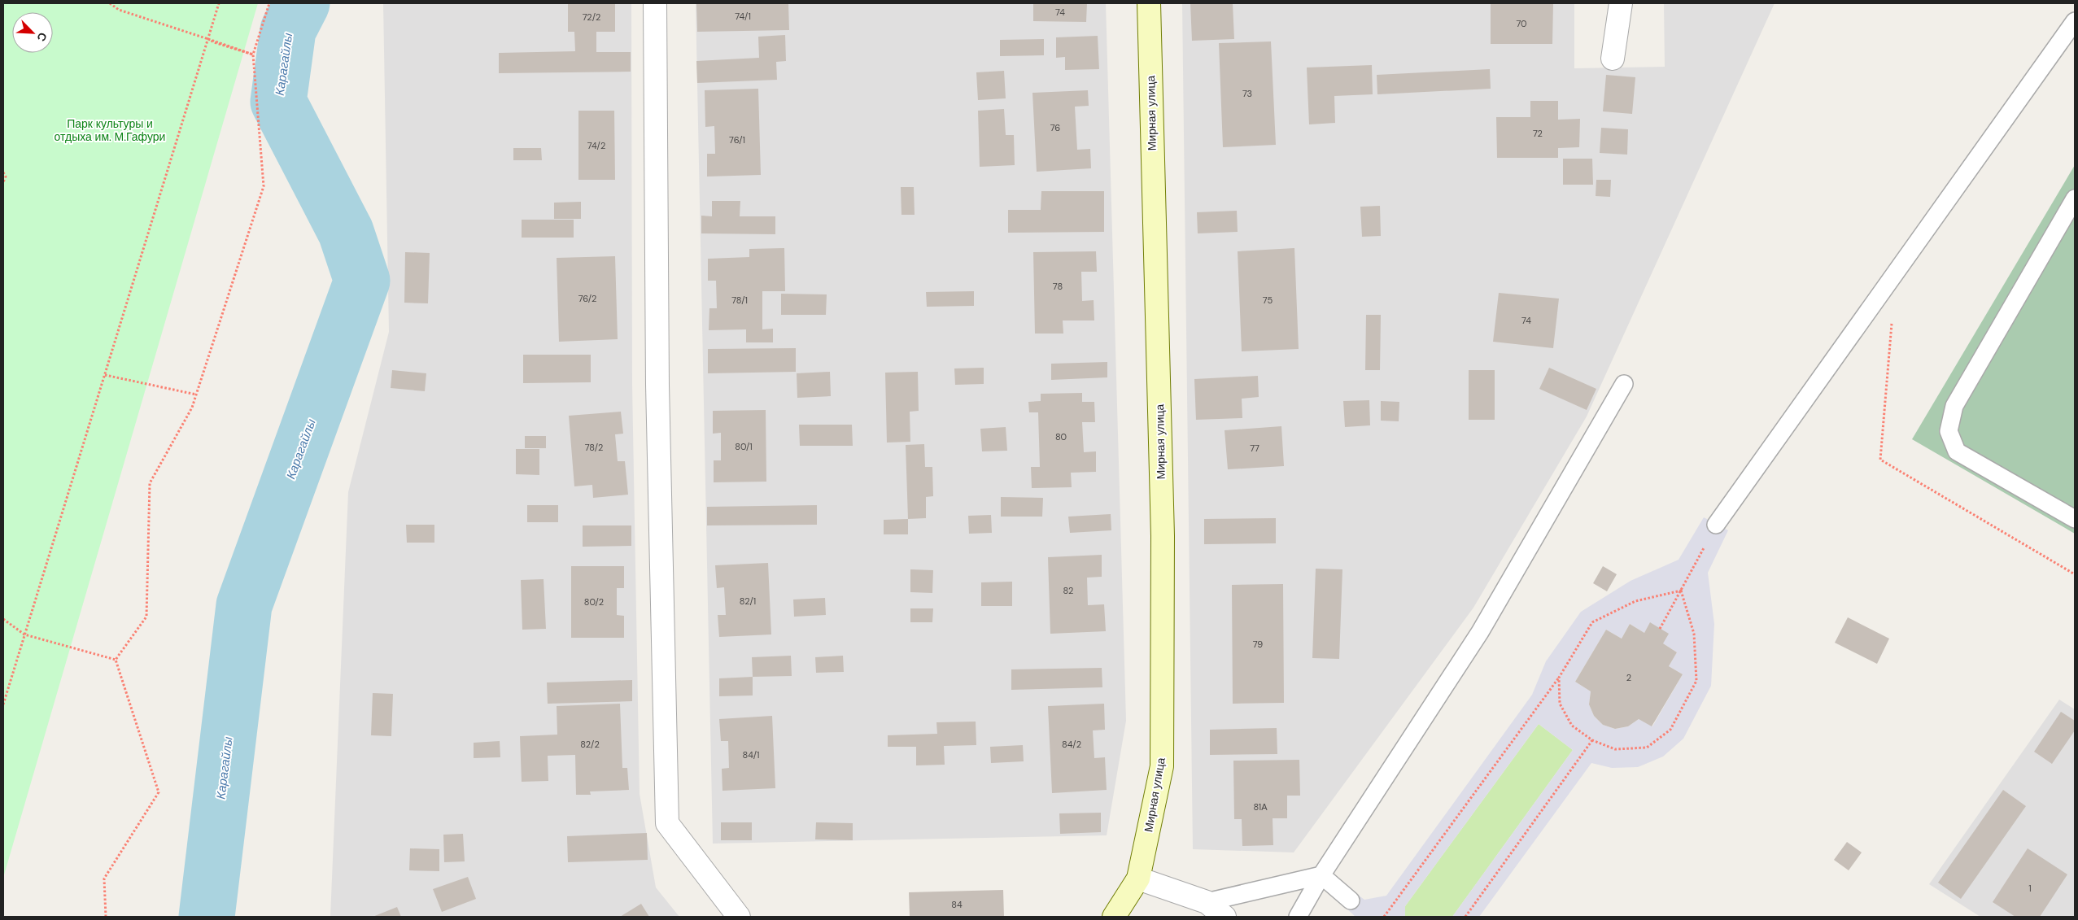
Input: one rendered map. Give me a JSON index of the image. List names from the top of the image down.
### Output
{
  "streets": {
    "main road": ["Мирная улица"]
  },
  "water": ["Карагайлы"],
  "parks": ["Парк культуры и отдыха им. М.Гафури"],
  "house_numbers": [
    "74",
    "74/1",
    "72/2",
    "70",
    "73",
    "76",
    "72",
    "76/1",
    "74/2",
    "78",
    "76/2",
    "78/1",
    "75",
    "74",
    "80",
    "80/1",
    "78/2",
    "77",
    "82",
    "82/1",
    "80/2",
    "79",
    "2",
    "82/2",
    "84/2",
    "84/1",
    "81А",
    "1",
    "84"
  ],
  "north": "bottom right"
}
